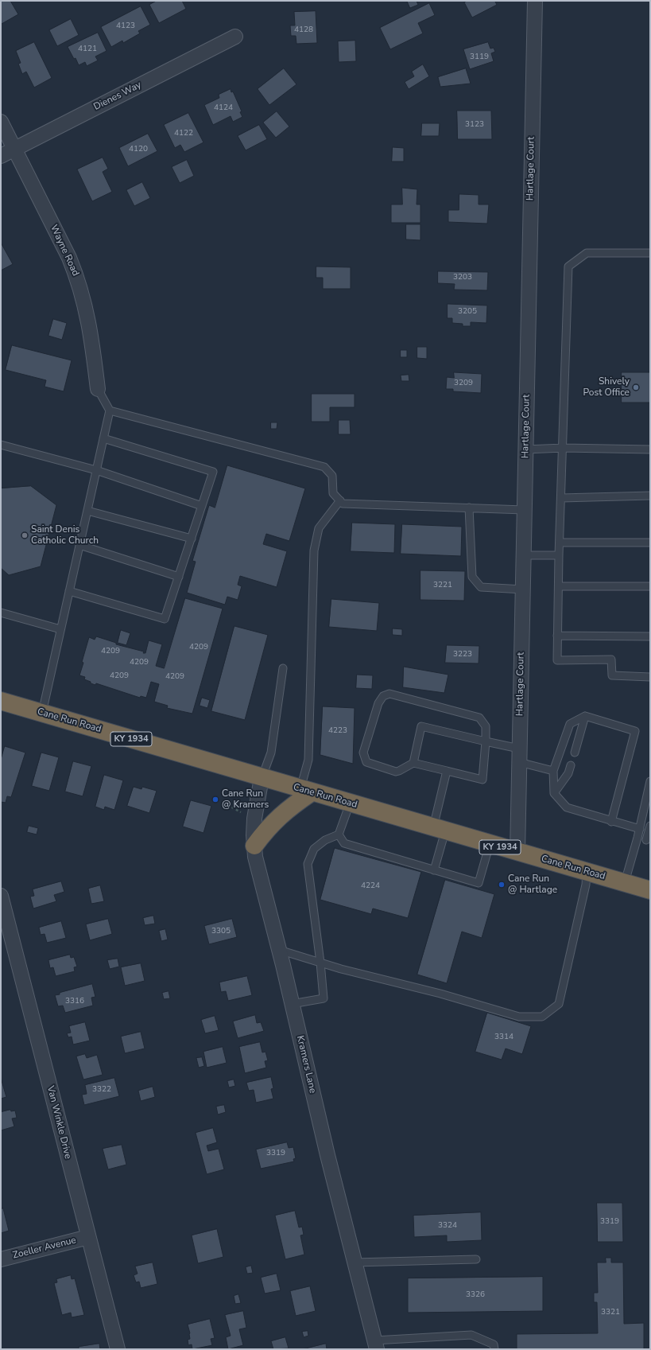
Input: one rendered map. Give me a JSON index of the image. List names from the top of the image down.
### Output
{
  "streets": {
    "highway": ["Cane Run Road", "KY 1934"],
    "street": [
      "Dienes Way",
      "Hartlage Court",
      "Wayne Road",
      "Kramers Lane",
      "Van Winkle Drive",
      "Zoeller Avenue"
    ]
  },
  "crossings": [
    ["Dienes Way", "Wayne Road"],
    ["Hartlage Court", "Cane Run Road"],
    ["Cane Run Road", "Kramers Lane"],
    ["Van Winkle Drive", "Zoeller Avenue"]
  ],
  "places": [
    "Shively Post Office",
    "Saint Denis Catholic Church",
    "Cane Run @ Kramers",
    "Cane Run @ Hartlage"
  ],
  "house_numbers": [
    "4123",
    "4128",
    "4121",
    "3119",
    "4124",
    "3123",
    "4122",
    "4120",
    "3203",
    "3205",
    "3209",
    "3221",
    "4209",
    "4209",
    "3223",
    "4209",
    "4209",
    "4209",
    "4223",
    "4224",
    "3305",
    "3316",
    "3314",
    "3322",
    "3319",
    "3319",
    "3324",
    "3326",
    "3321"
  ]
}
